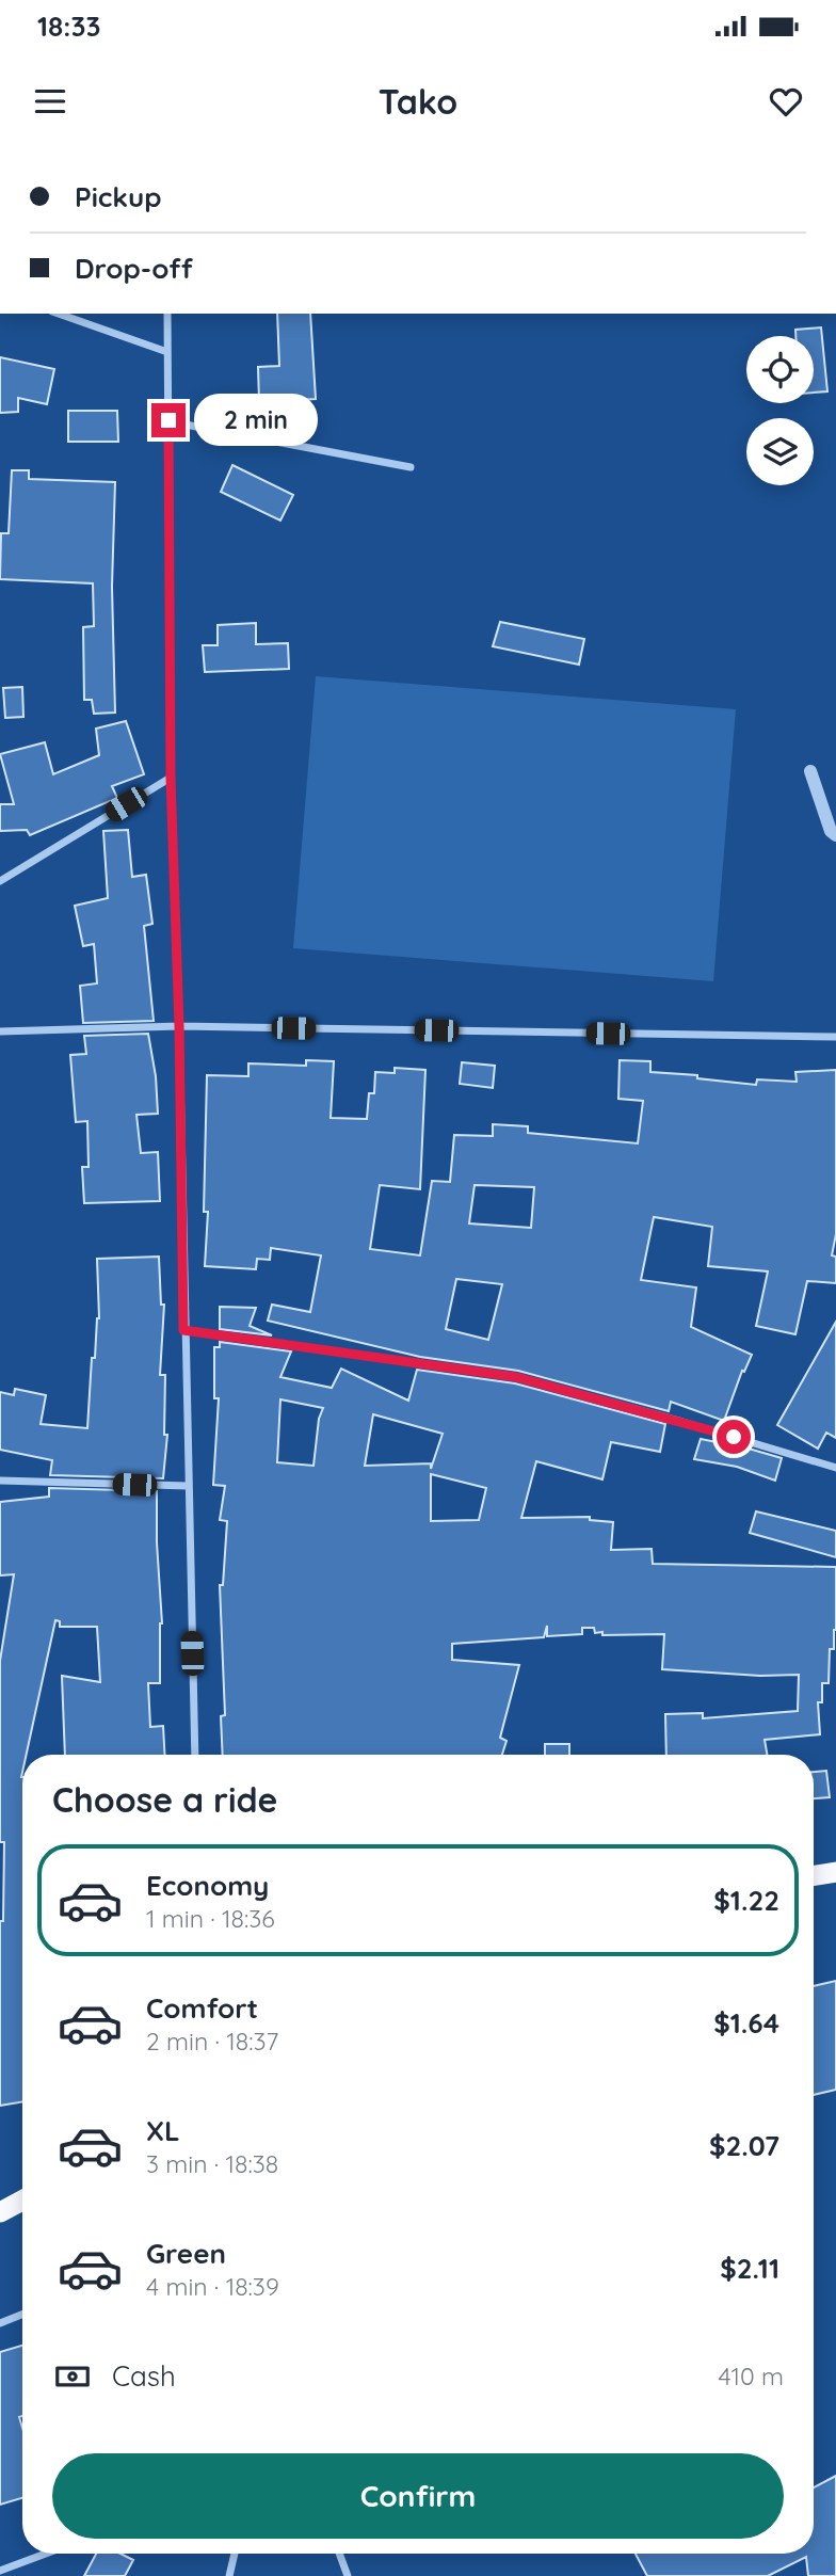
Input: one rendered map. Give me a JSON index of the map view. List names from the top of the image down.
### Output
{
  "page": {
    "status": "18:33",
    "header": "Tako",
    "banner": ["Pickup", "Drop-off"],
    "bubble": "2 min",
    "heading": "Choose a ride",
    "list": [
      {
        "name": "Economy",
        "note": "1 min · 18:36",
        "value": "$1.22"
      },
      {
        "name": "Comfort",
        "note": "2 min · 18:37",
        "value": "$1.64"
      },
      {
        "name": "XL",
        "note": "3 min · 18:38",
        "value": "$2.07"
      },
      {
        "name": "Green",
        "note": "4 min · 18:39",
        "value": "$2.11"
      }
    ],
    "pay": ["Cash", "410 m"],
    "buttons": "Confirm"
  }
}
